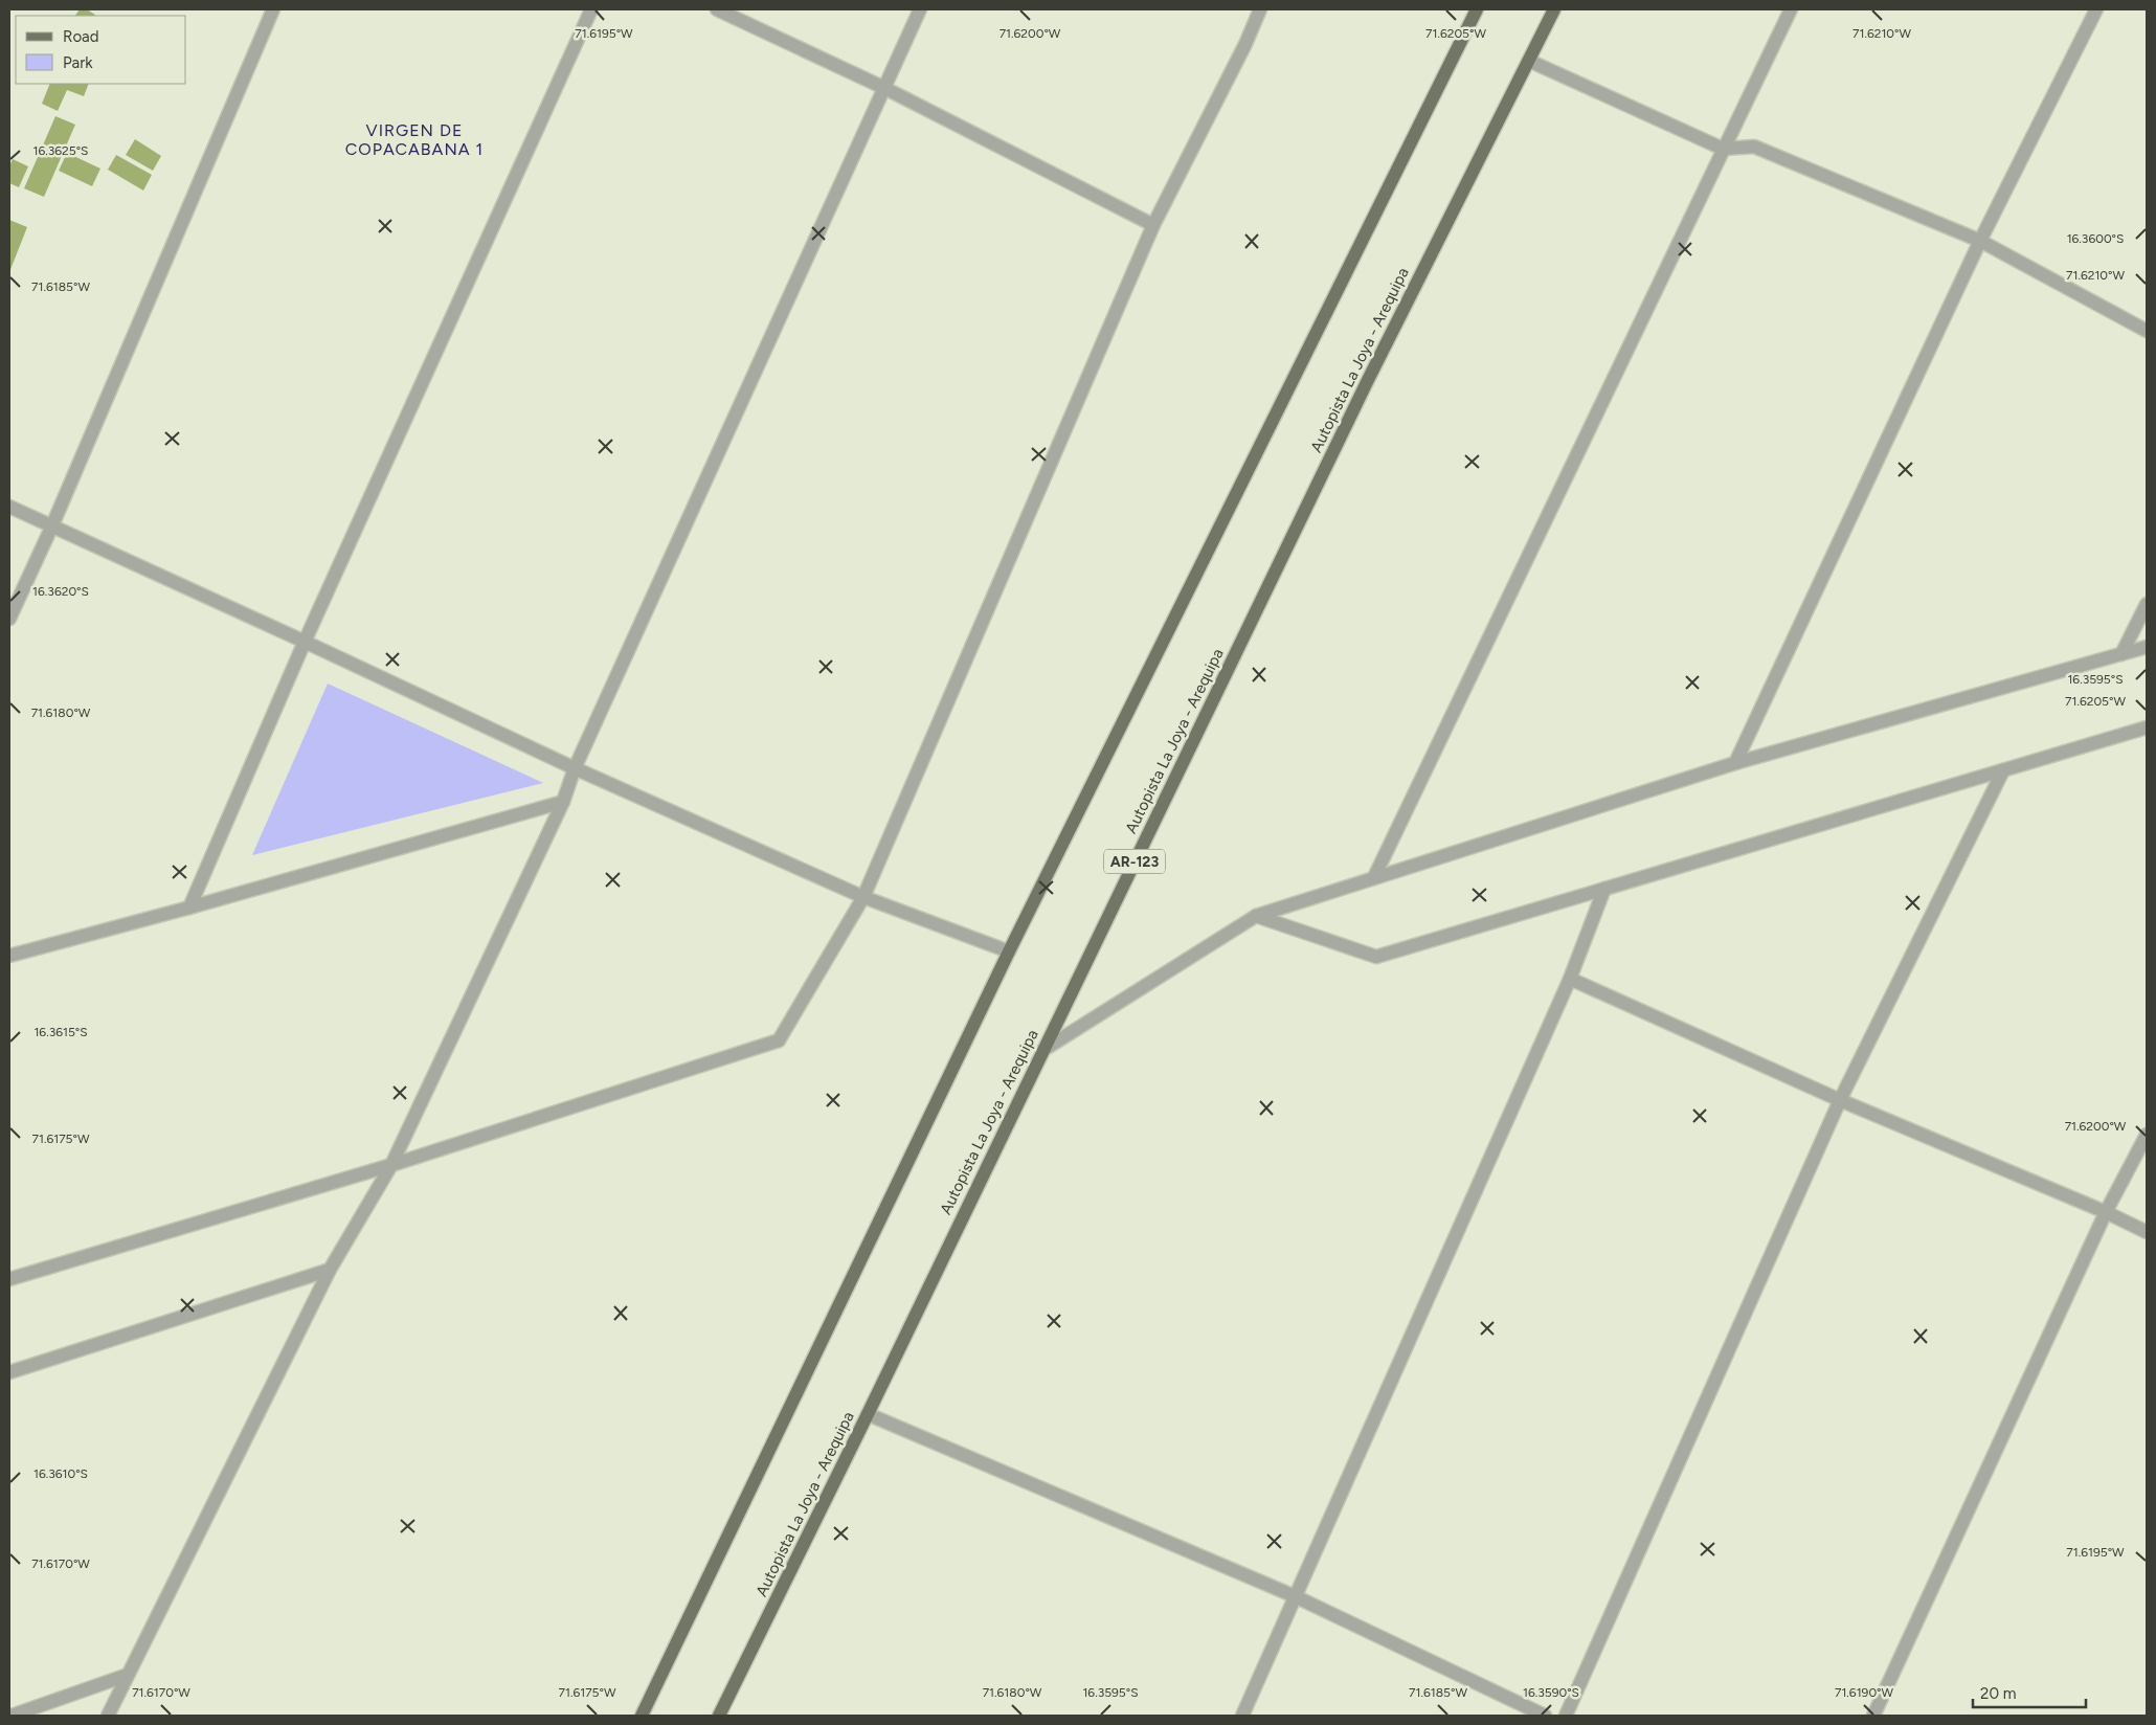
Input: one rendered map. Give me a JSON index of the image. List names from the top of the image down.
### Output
{
  "streets": {
    "main road": ["Autopista La Joya - Arequipa", "AR-123"]
  },
  "districts": ["VIRGEN DE COPACABANA 1"],
  "legend": ["Road", "Park"],
  "scale_bar": "20 m",
  "coordinates": [
    "71.6195°W",
    "71.6200°W",
    "71.6205°W",
    "71.6210°W",
    "16.3625°S",
    "16.3600°S",
    "71.6185°W",
    "16.3620°S",
    "16.3595°S",
    "71.6180°W",
    "16.3615°S",
    "71.6175°W",
    "16.3610°S",
    "71.6170°W",
    "16.3590°S",
    "71.6190°W"
  ]
}
